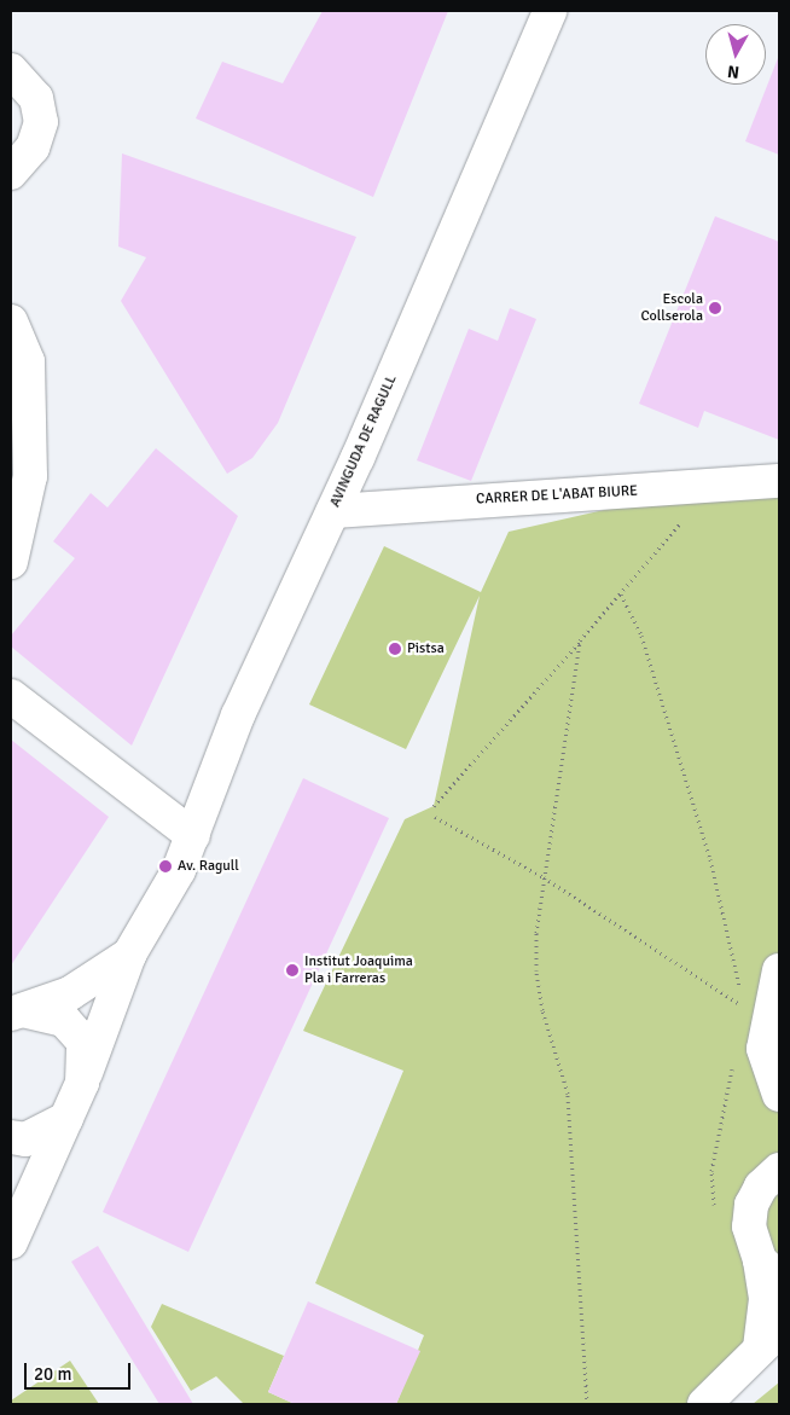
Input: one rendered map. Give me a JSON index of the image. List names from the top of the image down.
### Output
{
  "streets": {
    "street": ["AVINGUDA DE RAGULL", "CARRER DE L'ABAT BIURE"]
  },
  "crossings": [
    ["AVINGUDA DE RAGULL", "CARRER DE L'ABAT BIURE"]
  ],
  "places": [
    "Escola Collserola",
    "Pistsa",
    "Av. Ragull",
    "Institut Joaquima Pla i Farreras"
  ],
  "scale_bar": "20 m",
  "north": "bottom"
}
